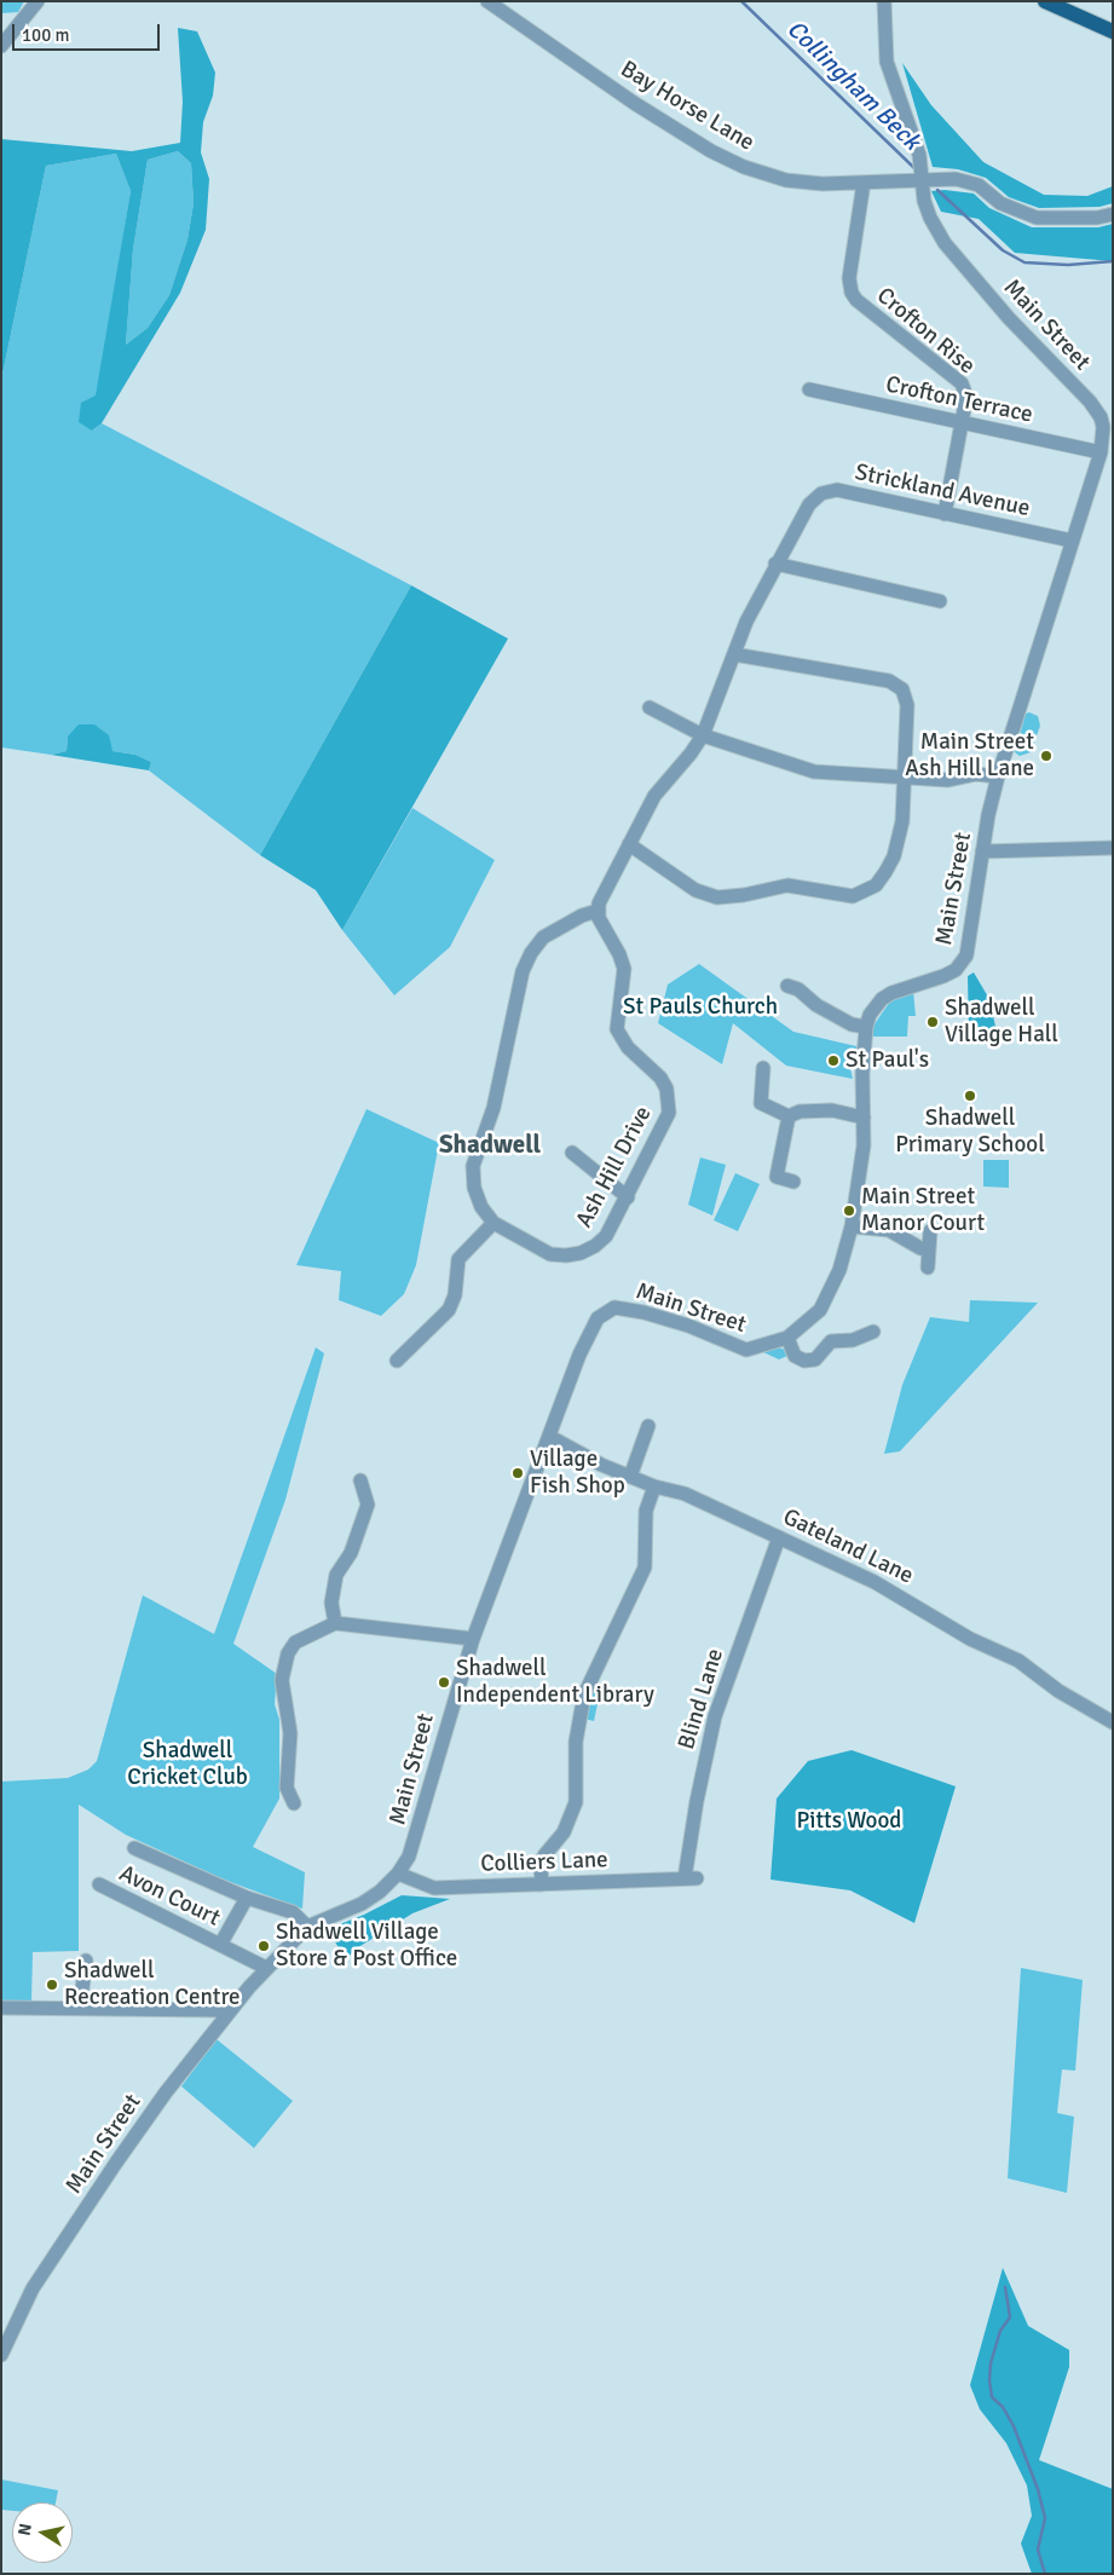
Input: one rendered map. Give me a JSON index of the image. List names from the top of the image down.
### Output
{
  "streets": {
    "street": [
      "Bay Horse Lane",
      "Main Street",
      "Crofton Rise",
      "Crofton Terrace",
      "Strickland Avenue",
      "Ash Hill Drive",
      "Gateland Lane",
      "Blind Lane",
      "Colliers Lane",
      "Avon Court"
    ]
  },
  "crossings": [
    ["Bay Horse Lane", "Main Street"],
    ["Bay Horse Lane", "Crofton Rise"],
    ["Main Street", "Crofton Terrace"],
    ["Main Street", "Strickland Avenue"],
    ["Main Street", "Gateland Lane"],
    ["Main Street", "Colliers Lane"],
    ["Main Street", "Avon Court"],
    ["Crofton Rise", "Crofton Terrace"],
    ["Crofton Rise", "Strickland Avenue"],
    ["Gateland Lane", "Blind Lane"],
    ["Blind Lane", "Colliers Lane"]
  ],
  "districts": ["Shadwell"],
  "water": ["Collingham Beck"],
  "parks": ["St Pauls Church", "Shadwell Cricket Club", "Pitts Wood"],
  "places": [
    "Main Street Ash Hill Lane",
    "Shadwell Village Hall",
    "St Paul's",
    "Shadwell Primary School",
    "Main Street Manor Court",
    "Village Fish Shop",
    "Shadwell Independent Library",
    "Shadwell Village Store & Post Office",
    "Shadwell Recreation Centre"
  ],
  "scale_bar": "100 m",
  "north": "left"
}
